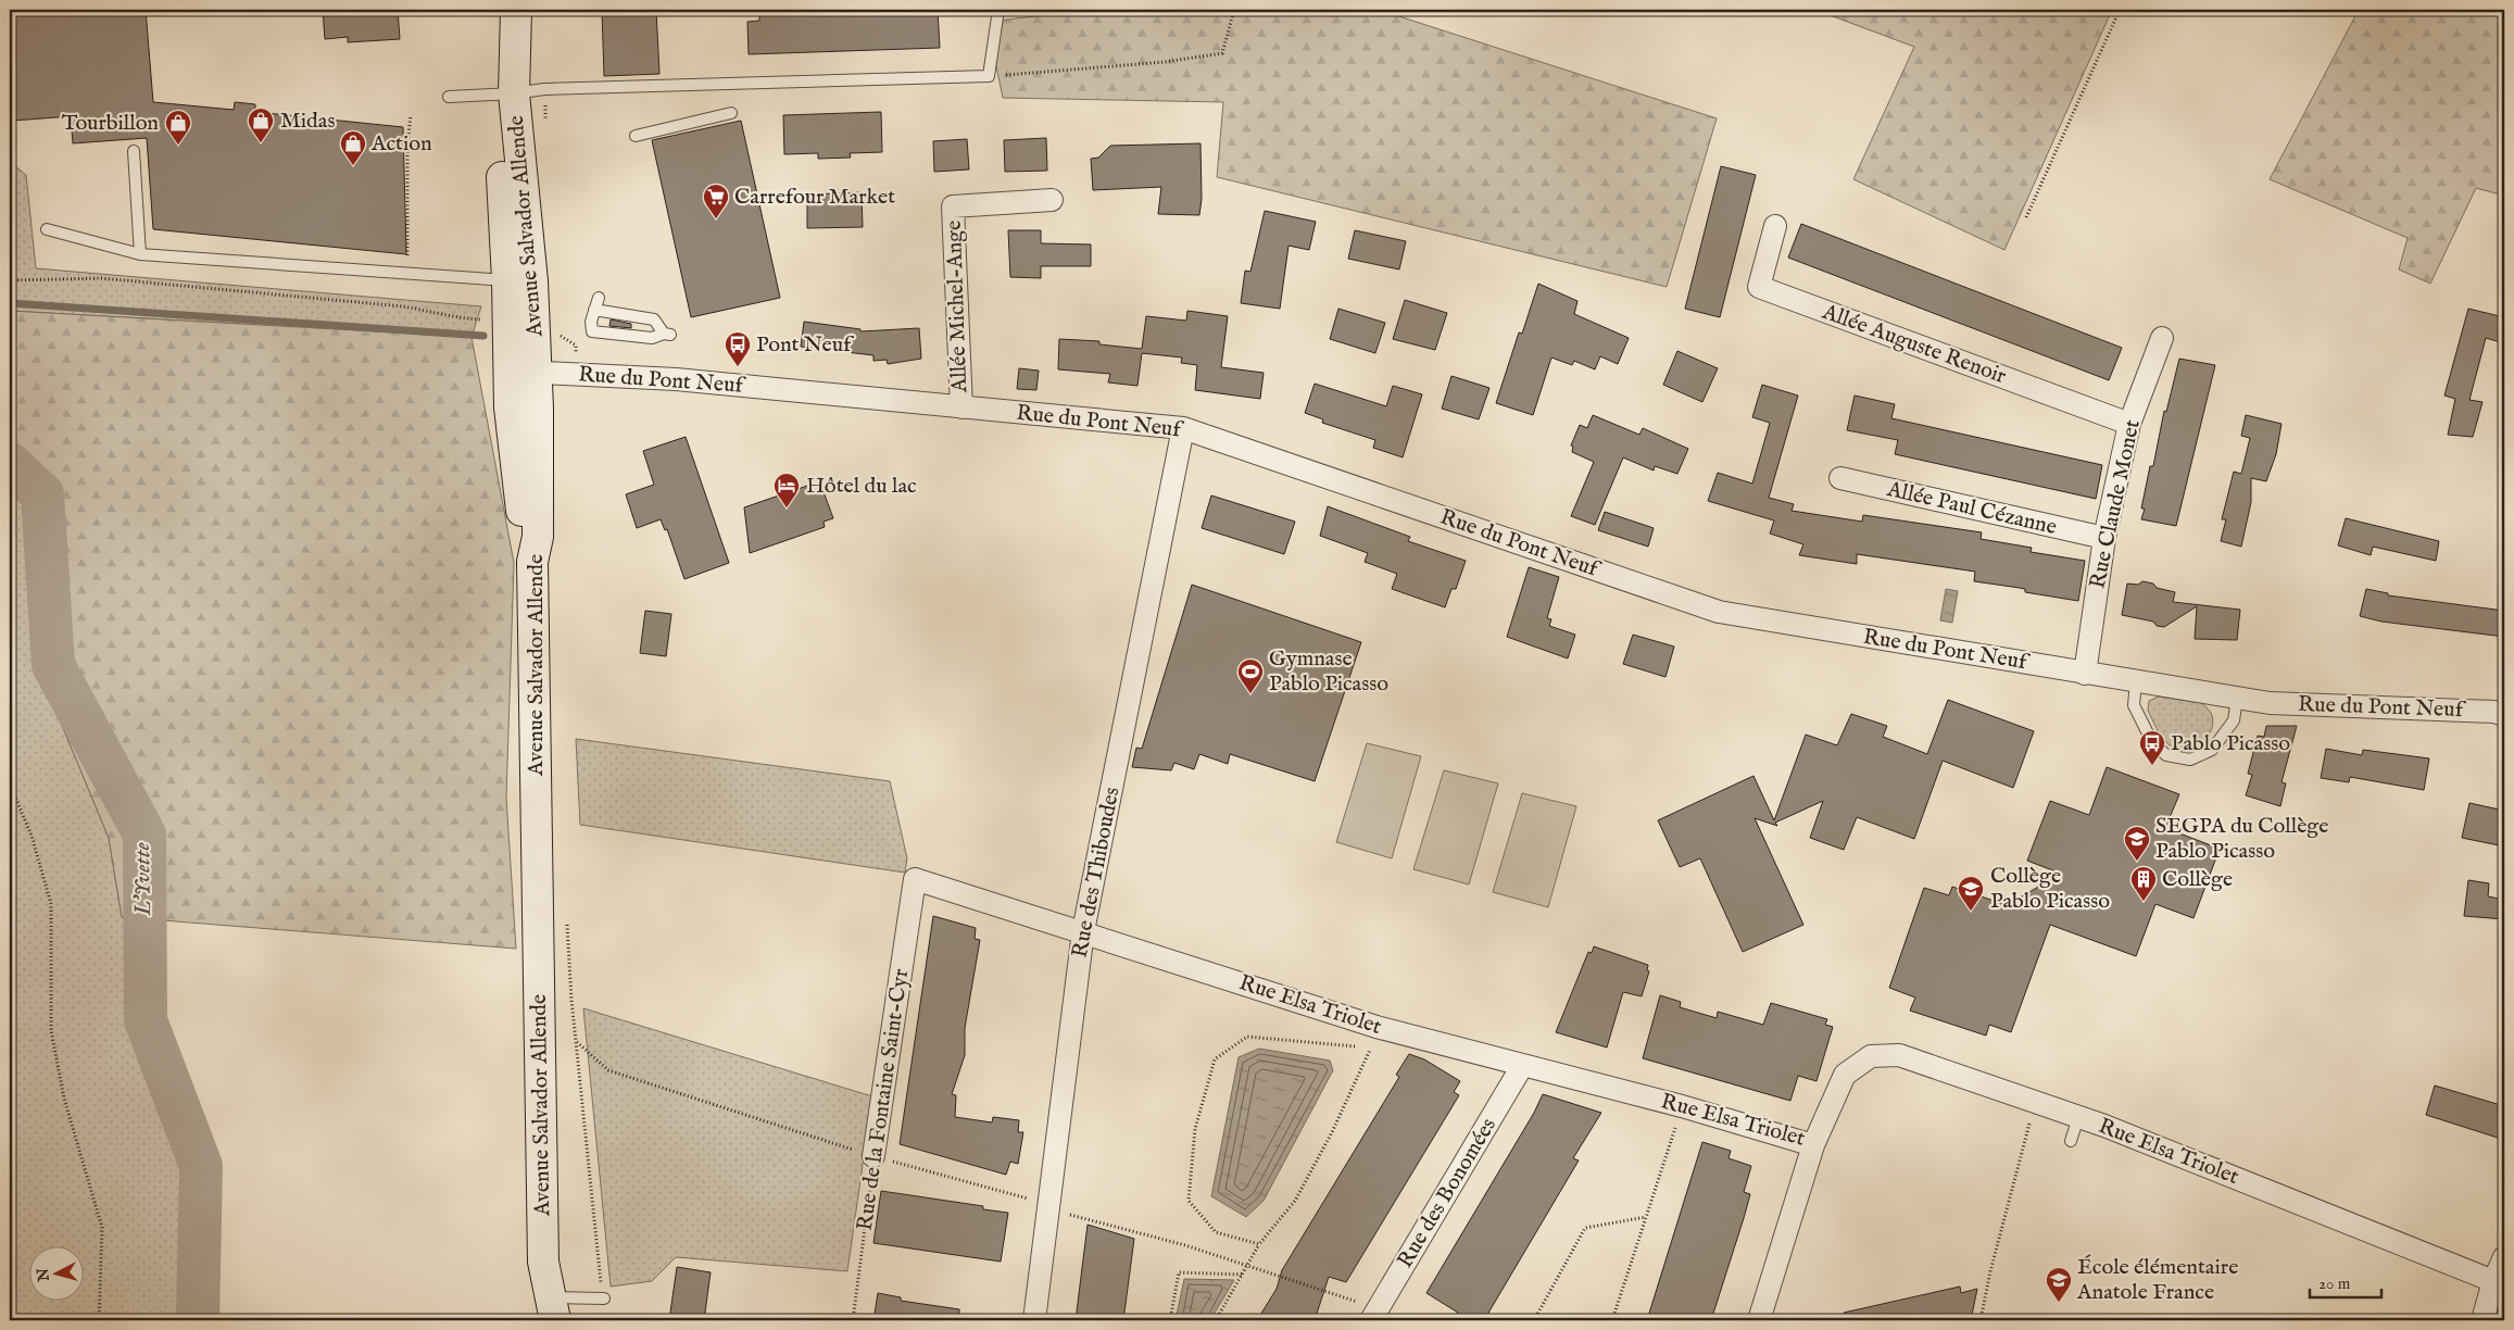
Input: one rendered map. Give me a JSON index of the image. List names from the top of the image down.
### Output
{
  "streets": {
    "main road": ["Avenue Salvador Allende"],
    "street": [
      "Allée Michel-Ange",
      "Allée Auguste Renoir",
      "Rue du Pont Neuf",
      "Rue Claude Monet",
      "Allée Paul Cézanne",
      "Rue des Thiboudes",
      "Rue Elsa Triolet",
      "Rue de la Fontaine Saint-Cyr",
      "Rue des Bonomées"
    ]
  },
  "crossings": [
    ["Avenue Salvador Allende", "Rue du Pont Neuf"],
    ["Allée Michel-Ange", "Rue du Pont Neuf"],
    ["Allée Auguste Renoir", "Rue Claude Monet"],
    ["Rue du Pont Neuf", "Rue Claude Monet"],
    ["Rue du Pont Neuf", "Rue des Thiboudes"],
    ["Rue Claude Monet", "Allée Paul Cézanne"],
    ["Rue des Thiboudes", "Rue Elsa Triolet"],
    ["Rue Elsa Triolet", "Rue de la Fontaine Saint-Cyr"],
    ["Rue Elsa Triolet", "Rue des Bonomées"]
  ],
  "water": ["L'Yvette"],
  "places": {
    "shop": ["Midas", "Tourbillon", "Action"],
    "supermarket": ["Carrefour Market"],
    "bus stop": ["Pont Neuf", "Pablo Picasso"],
    "hotel": ["Hôtel du lac"],
    "sports": ["Gymnase Pablo Picasso"],
    "school or university": ["SEGPA du Collège Pablo Picasso", "Collège Pablo Picasso", "École élémentaire Anatole France"],
    "building": ["Collège"]
  },
  "scale_bar": "20 m",
  "north": "left"
}
